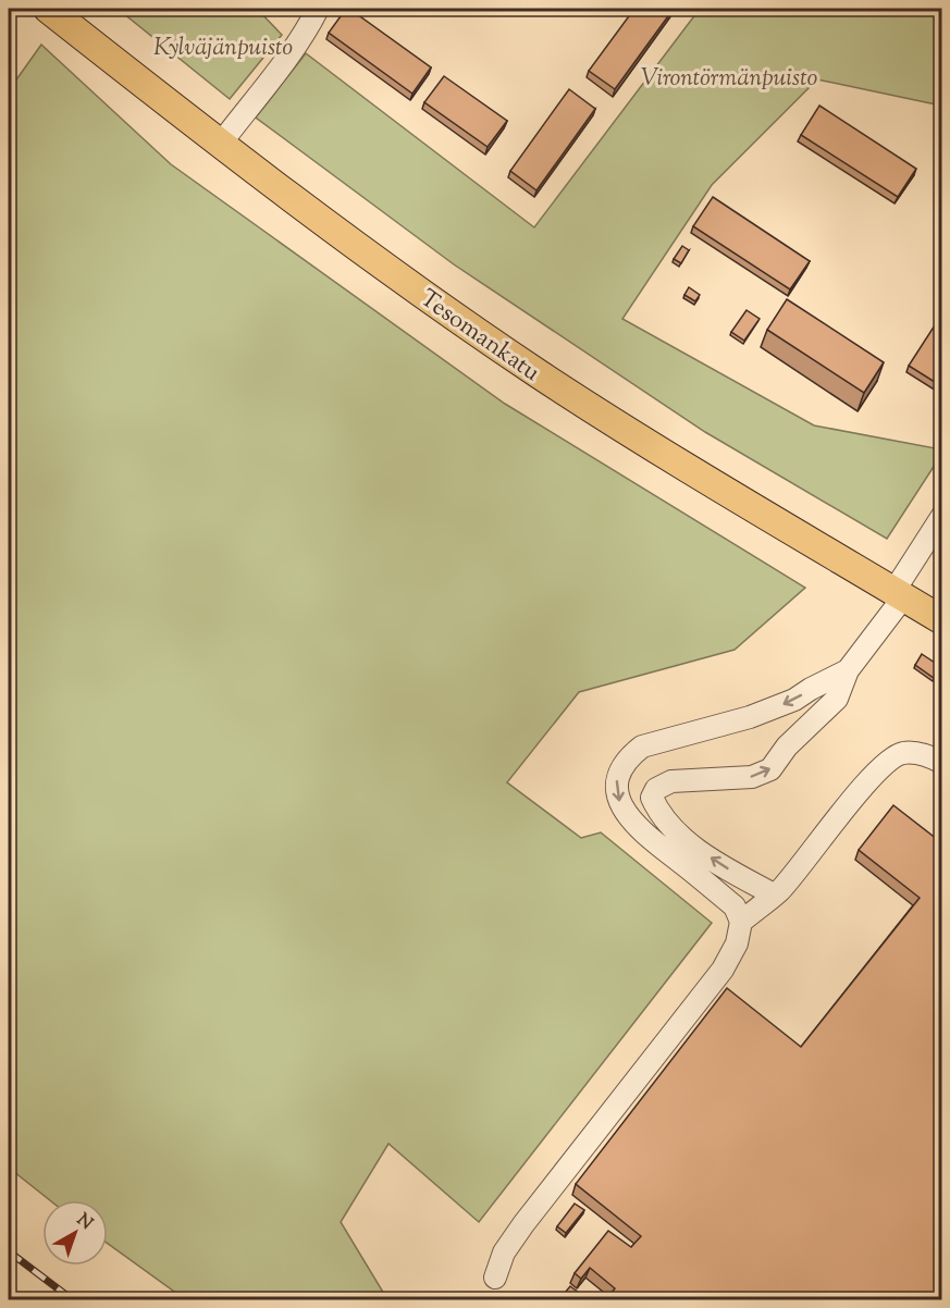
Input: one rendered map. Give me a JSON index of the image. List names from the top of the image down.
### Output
{
  "streets": {
    "main road": ["Tesomankatu"]
  },
  "parks": ["Kylväjänpuisto", "Virontörmänpuisto"],
  "north": "top right"
}
